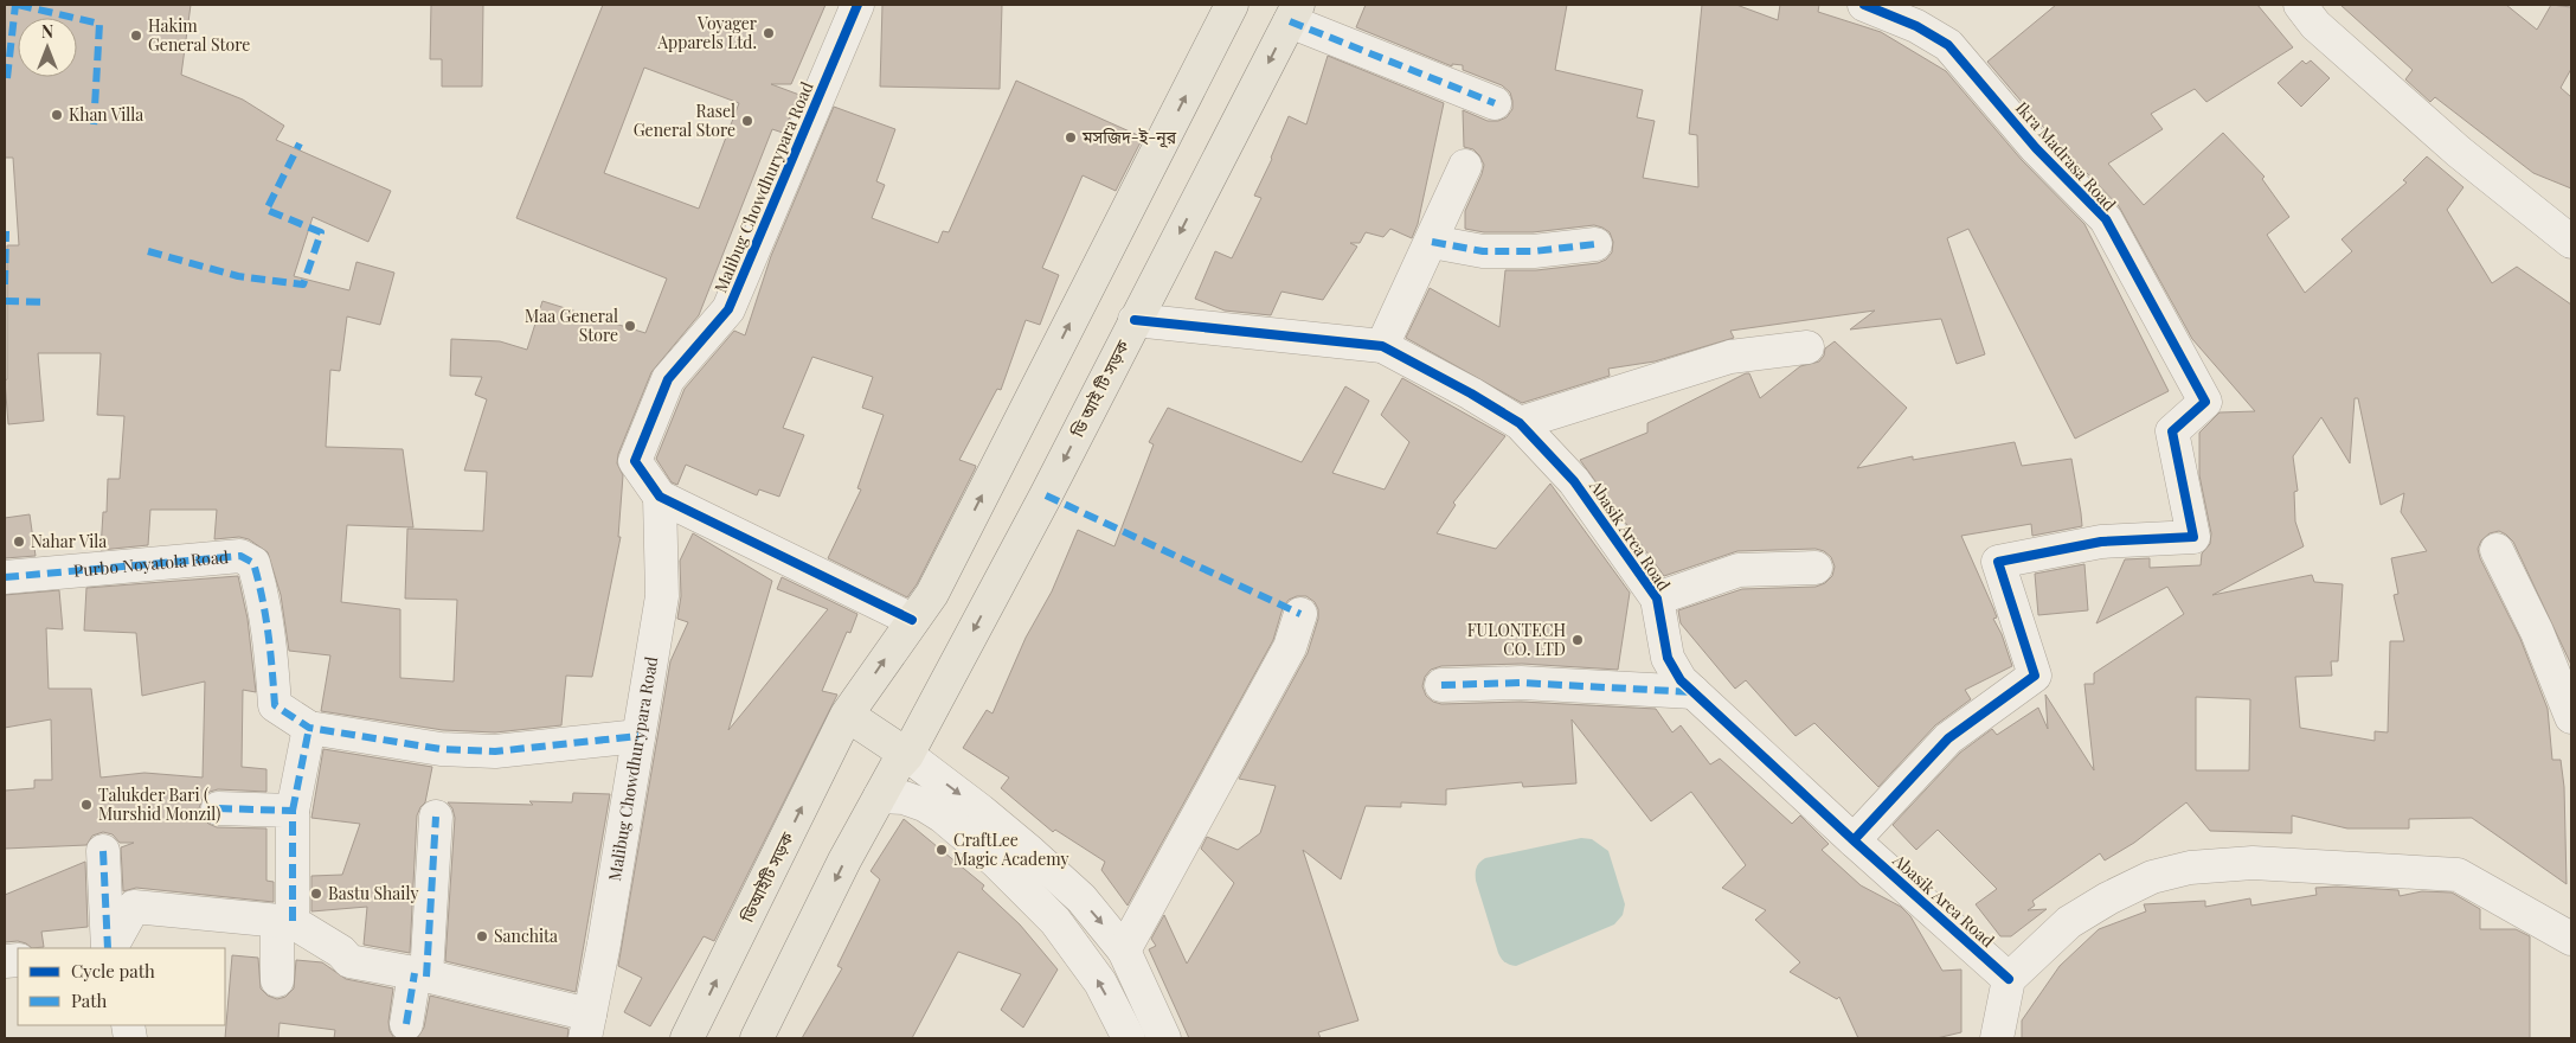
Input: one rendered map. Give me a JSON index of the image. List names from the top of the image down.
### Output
{
  "streets": {
    "main road": ["ডি আই টি সড়ক", "ডিআইটি সড়ক"],
    "street": [
      "Ikra Madrasa Road",
      "Malibug Chowdhurypara Road",
      "Abasik Area Road",
      "Purbo Noyatola Road"
    ]
  },
  "crossings": [
    ["Ikra Madrasa Road", "Abasik Area Road"],
    ["Malibug Chowdhurypara Road", "Purbo Noyatola Road"],
    ["ডি আই টি সড়ক", "Abasik Area Road"]
  ],
  "places": [
    "Voyager Apparels Ltd.",
    "Hakim General Store",
    "Khan Villa",
    "Rasel General Store",
    "মসজিদ-ই-নূর",
    "Maa General Store",
    "Nahar Vila",
    "FULONTECH CO. LTD",
    "Talukder Bari ( Murshid Monzil)",
    "CraftLee Magic Academy",
    "Bastu Shaily",
    "Sanchita"
  ],
  "legend": ["Cycle path", "Path"],
  "north": "top"
}
